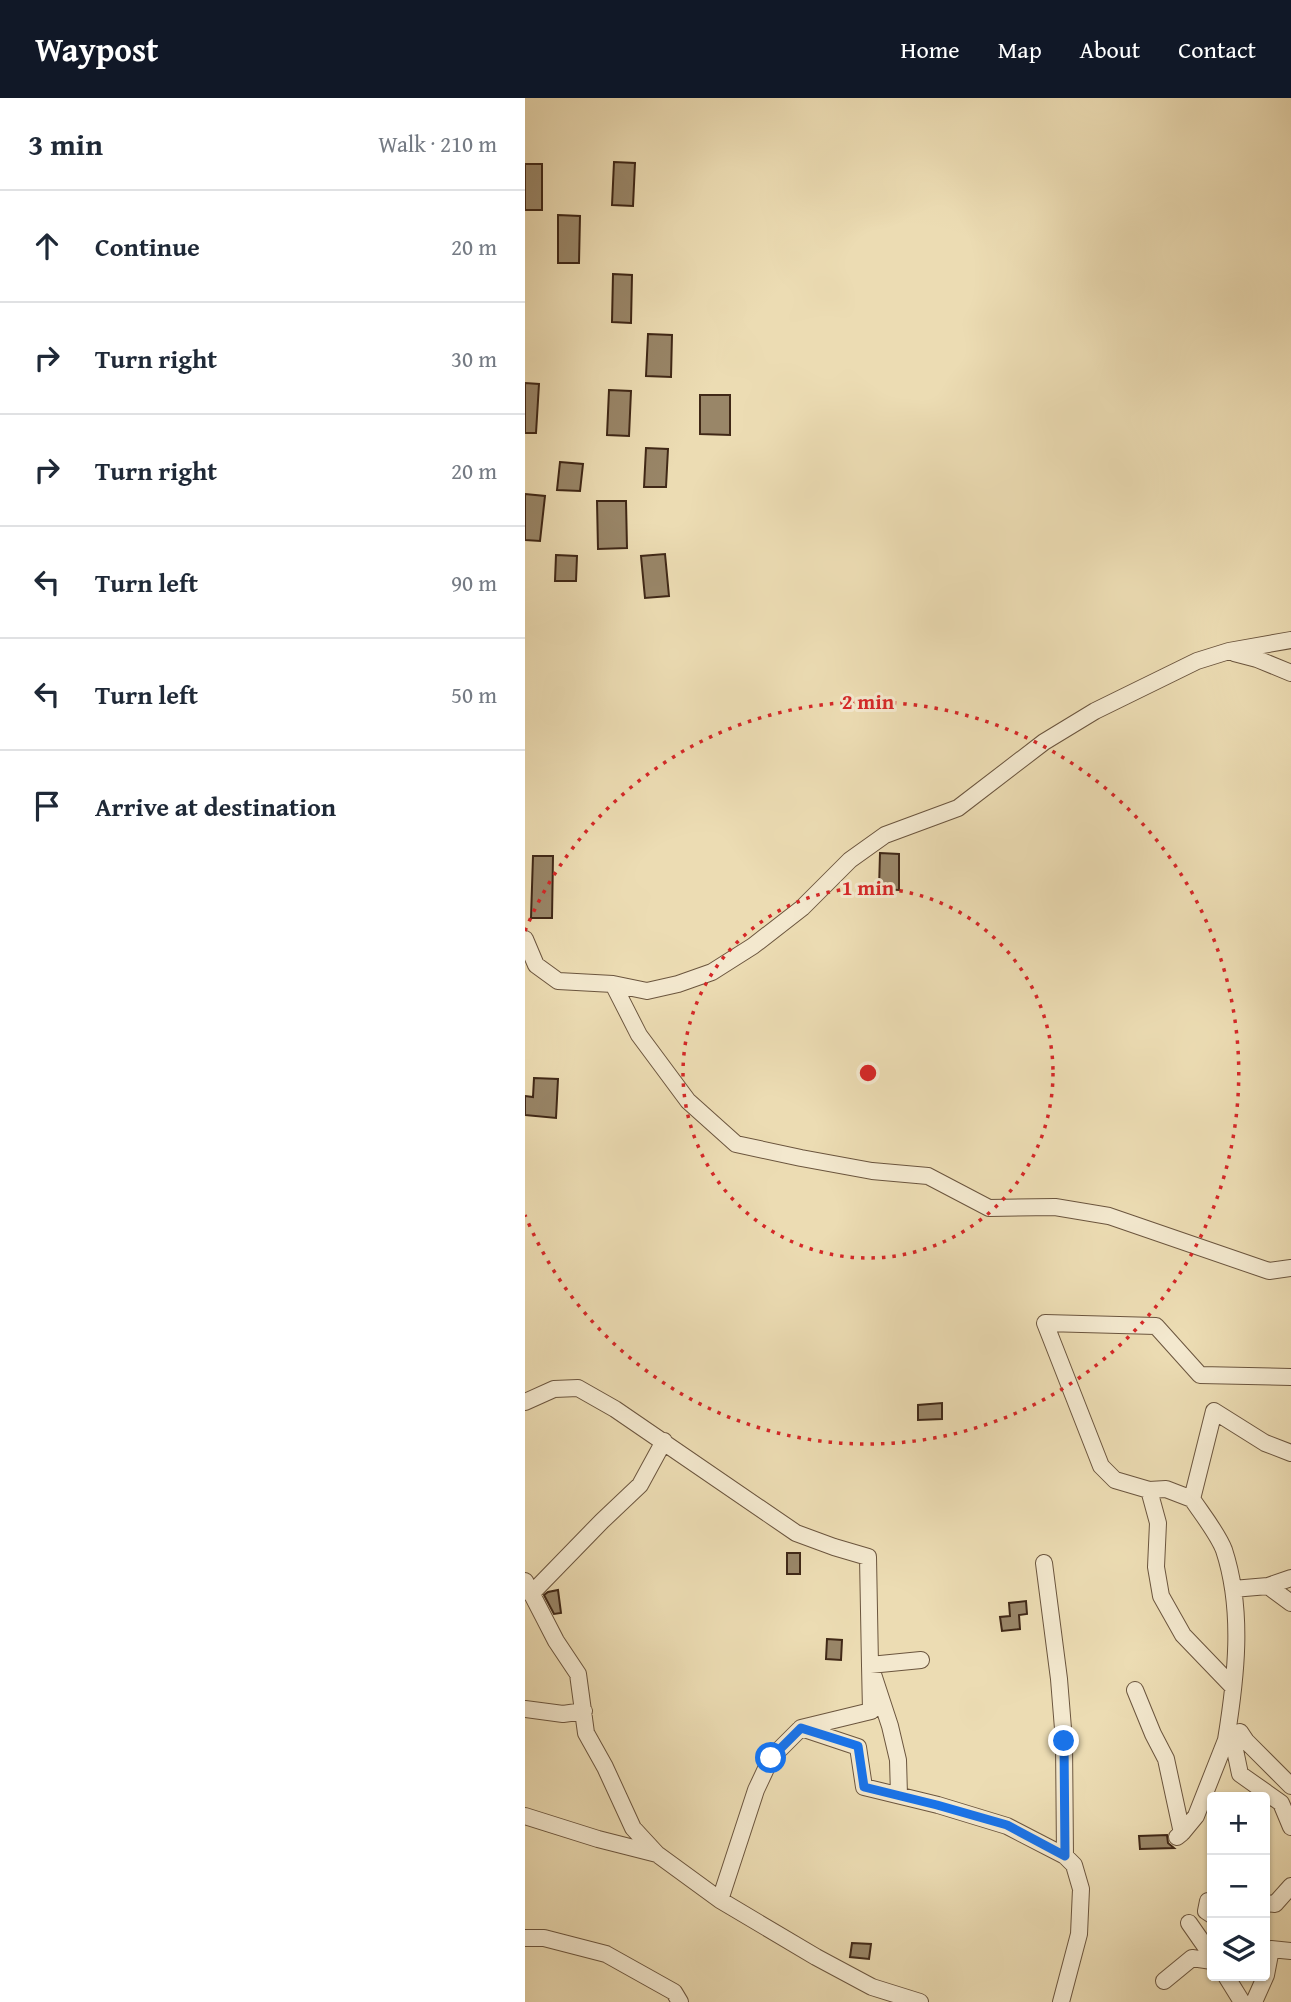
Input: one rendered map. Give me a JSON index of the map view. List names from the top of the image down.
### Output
{
  "page": {
    "header": "Waypost",
    "nav": [
      "Home",
      "Map",
      "About",
      "Contact"
    ],
    "heading": ["3 min", "Walk · 210 m"],
    "list": [
      ["Continue", "20 m"],
      ["Turn right", "30 m"],
      ["Turn right", "20 m"],
      ["Turn left", "90 m"],
      ["Turn left", "50 m"],
      "Arrive at destination"
    ],
    "map_buttons": ["+", "−"]
  },
  "rings": ["2 min", "1 min"]
}
